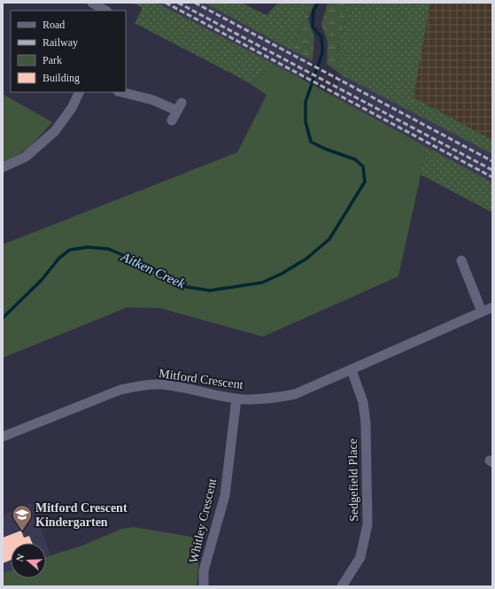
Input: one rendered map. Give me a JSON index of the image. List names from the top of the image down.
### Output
{
  "streets": {
    "street": ["Mitford Crescent", "Sedgefield Place", "Whitley Crescent"]
  },
  "crossings": [
    ["Mitford Crescent", "Sedgefield Place"],
    ["Mitford Crescent", "Whitley Crescent"]
  ],
  "water": ["Aitken Creek"],
  "places": {
    "school or university": ["Mitford Crescent Kindergarten"]
  },
  "legend": [
    "Road",
    "Railway",
    "Park",
    "Building"
  ],
  "north": "left"
}
